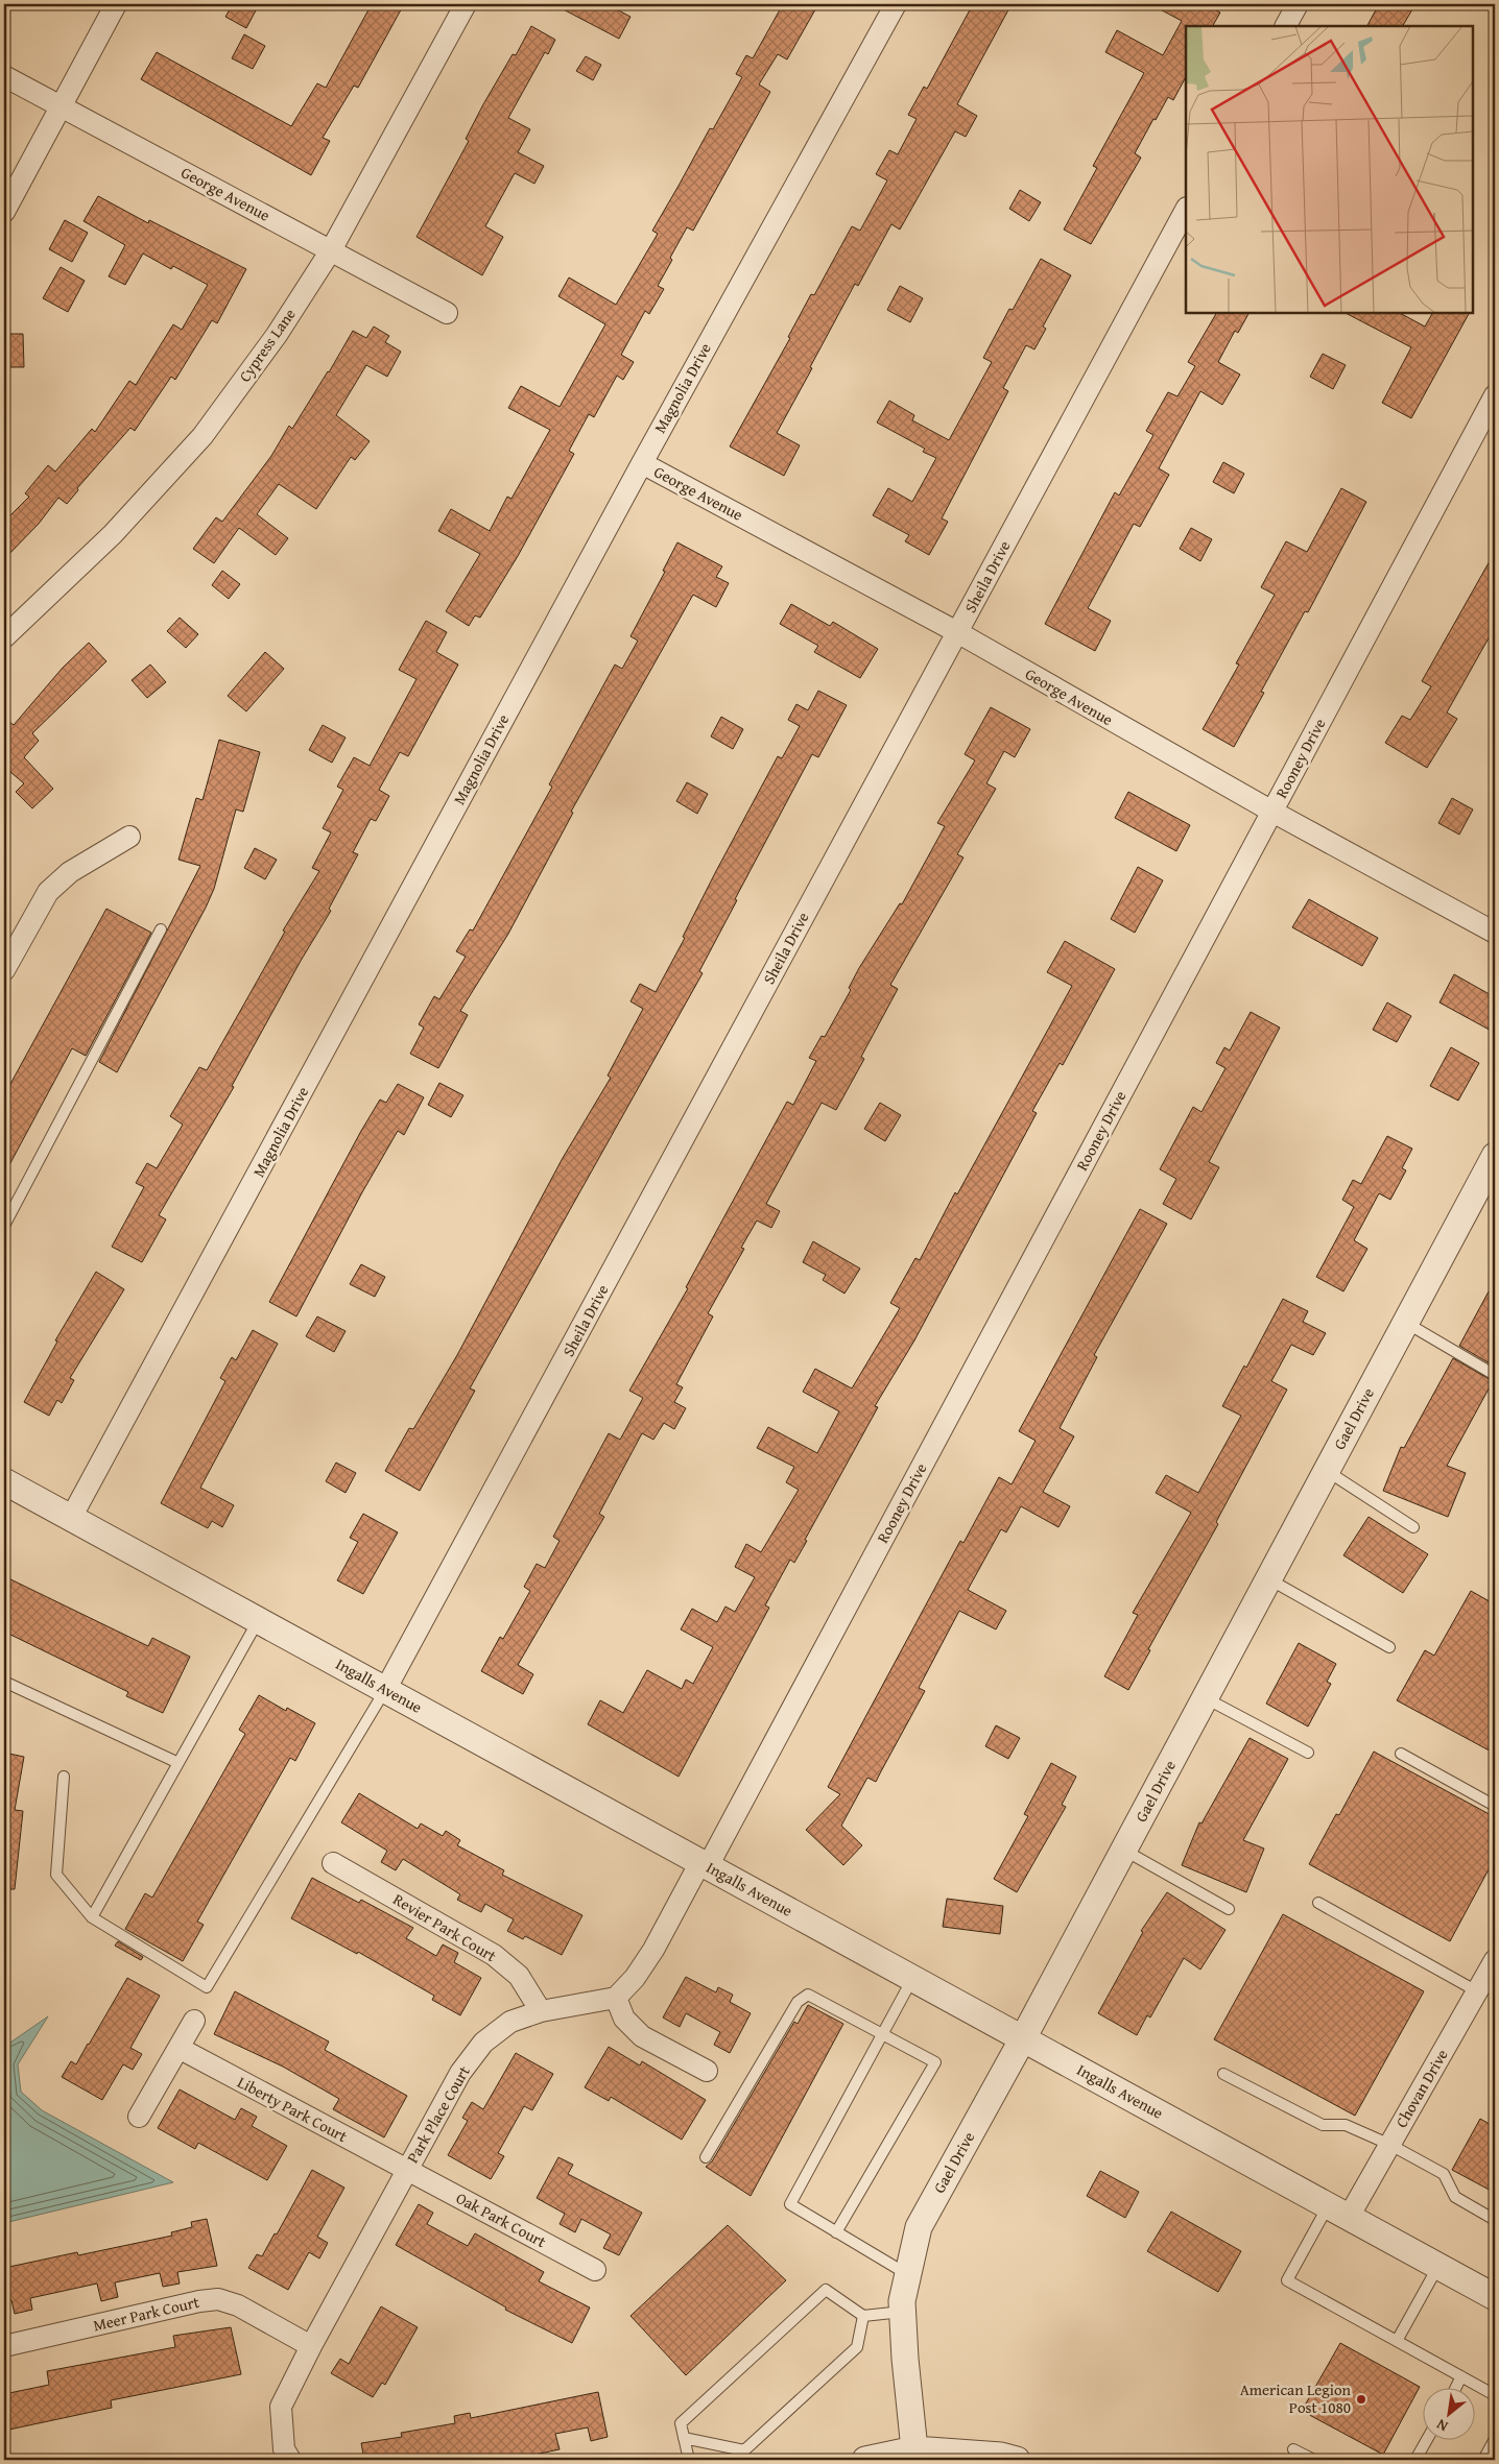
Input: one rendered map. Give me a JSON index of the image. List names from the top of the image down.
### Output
{
  "streets": {
    "street": [
      "George Avenue",
      "Cypress Lane",
      "Magnolia Drive",
      "Sheila Drive",
      "Rooney Drive",
      "Gael Drive",
      "Ingalls Avenue",
      "Revier Park Court",
      "Chovan Drive",
      "Liberty Park Court",
      "Park Place Court",
      "Oak Park Court",
      "Meer Park Court"
    ]
  },
  "crossings": [
    ["George Avenue", "Cypress Lane"],
    ["George Avenue", "Magnolia Drive"],
    ["George Avenue", "Sheila Drive"],
    ["George Avenue", "Rooney Drive"],
    ["Magnolia Drive", "Ingalls Avenue"],
    ["Sheila Drive", "Ingalls Avenue"],
    ["Rooney Drive", "Ingalls Avenue"],
    ["Gael Drive", "Ingalls Avenue"],
    ["Ingalls Avenue", "Chovan Drive"],
    ["Revier Park Court", "Park Place Court"],
    ["Liberty Park Court", "Park Place Court"],
    ["Liberty Park Court", "Oak Park Court"],
    ["Park Place Court", "Oak Park Court"],
    ["Park Place Court", "Meer Park Court"]
  ],
  "places": ["American Legion Post 1080"],
  "north": "bottom left"
}
